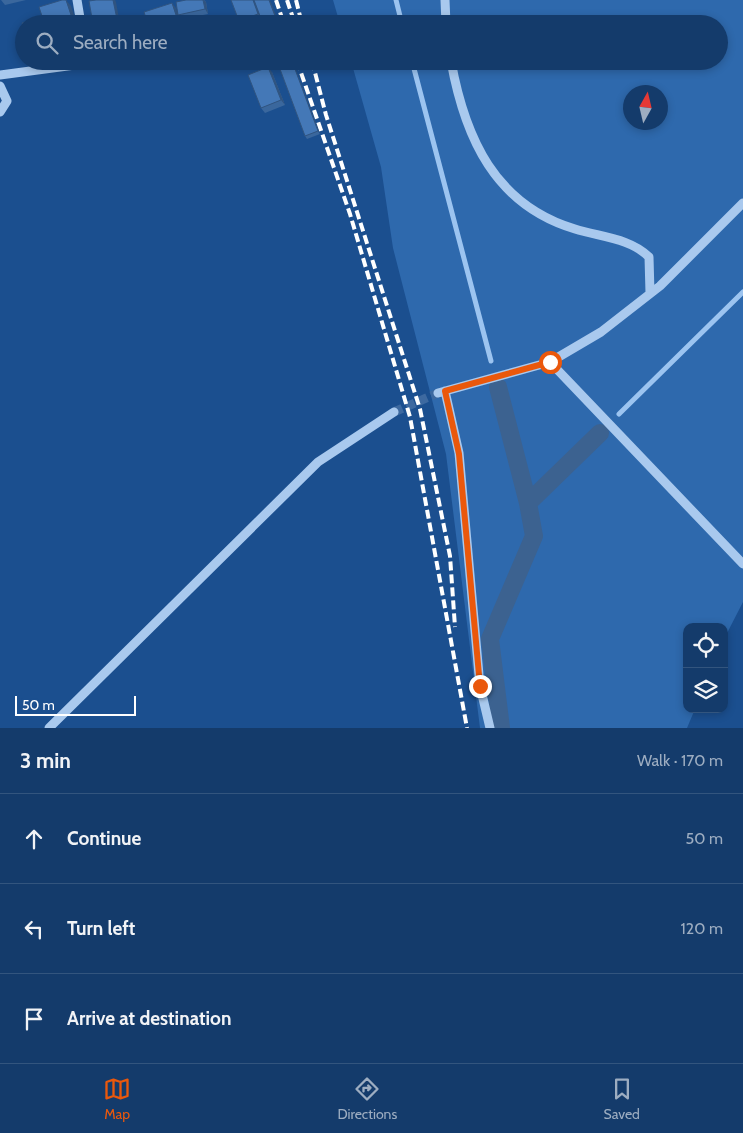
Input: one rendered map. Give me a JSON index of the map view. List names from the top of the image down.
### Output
{
  "scale_bar": "50 m",
  "north": "top",
  "page": {
    "search": "Search here",
    "scale": "50 m",
    "heading": ["3 min", "Walk · 170 m"],
    "list": [
      ["Continue", "50 m"],
      ["Turn left", "120 m"],
      "Arrive at destination"
    ],
    "nav": ["Map", "Directions", "Saved"]
  }
}
